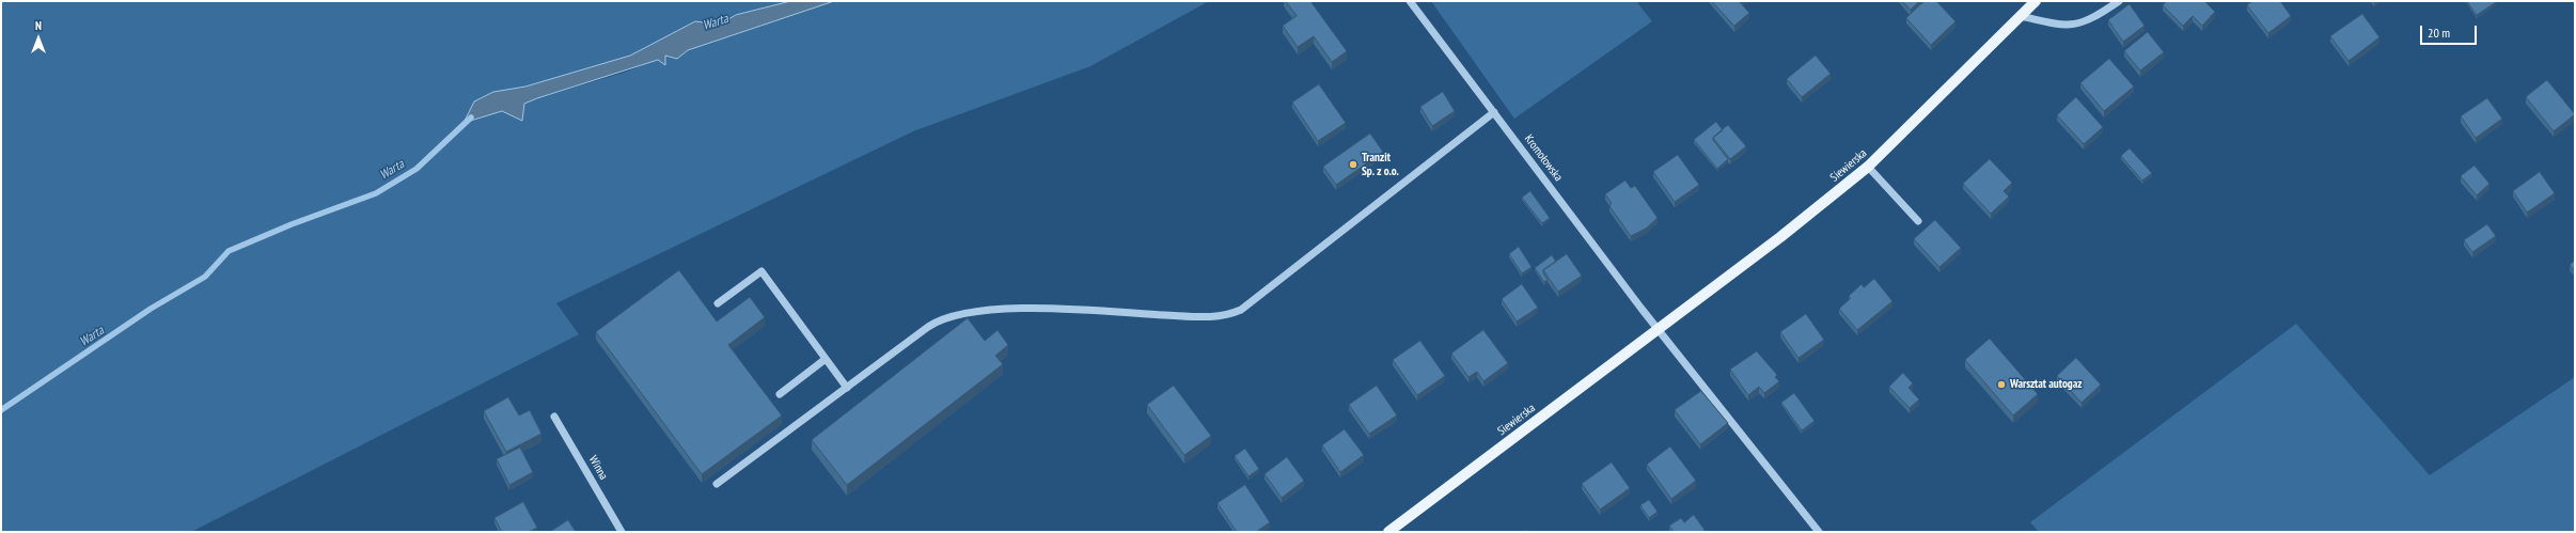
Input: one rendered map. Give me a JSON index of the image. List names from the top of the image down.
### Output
{
  "streets": {
    "main road": ["Siewierska"],
    "street": ["Kromołowska", "Winna"]
  },
  "crossings": [
    ["Kromołowska", "Siewierska"]
  ],
  "water": ["Warta"],
  "places": ["Tranzit Sp. z o.o.", "Warsztat autogaz"],
  "scale_bar": "20 m",
  "north": "top"
}
